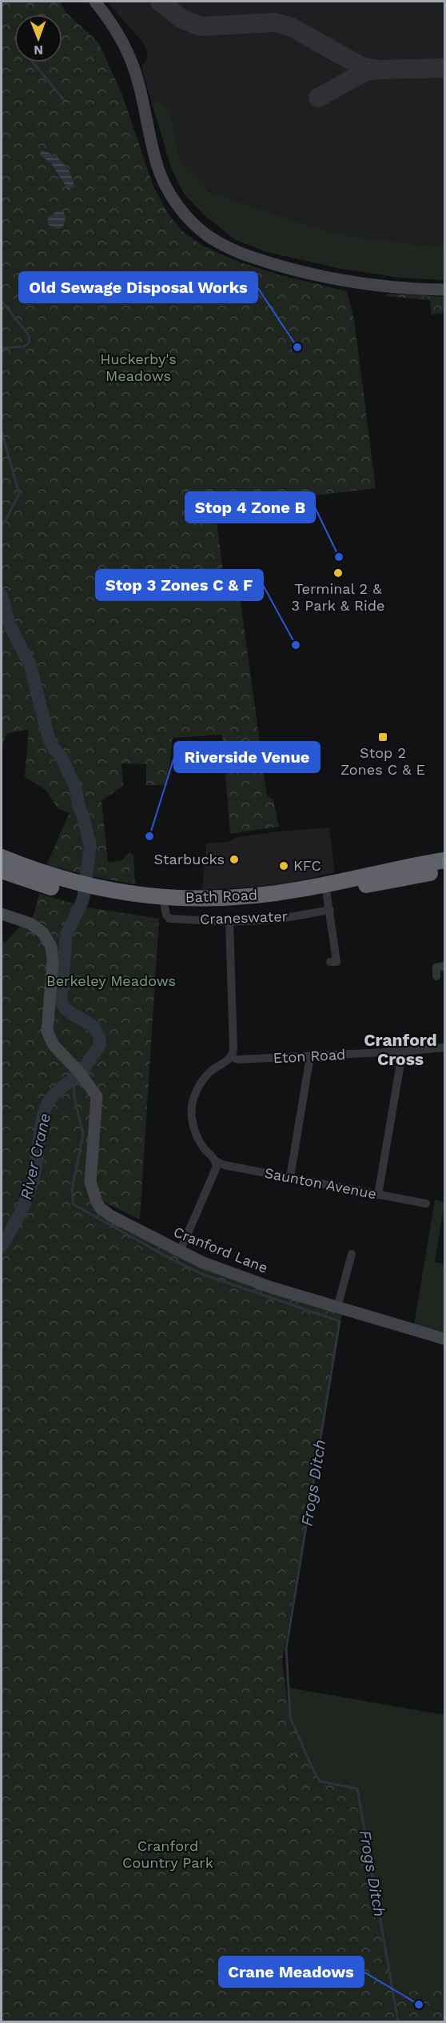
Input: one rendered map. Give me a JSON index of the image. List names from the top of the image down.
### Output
{
  "streets": {
    "highway": ["Bath Road"],
    "street": [
      "Craneswater",
      "Eton Road",
      "Saunton Avenue",
      "Cranford Lane"
    ]
  },
  "crossings": [
    ["Bath Road", "Craneswater"]
  ],
  "districts": ["Cranford Cross"],
  "water": ["River Crane", "Frogs Ditch"],
  "parks": ["Huckerby's Meadows", "Berkeley Meadows", "Cranford Country Park"],
  "places": {
    "other": [
      "Old Sewage Disposal Works",
      "Stop 4 Zone B",
      "Terminal 2 & 3 Park & Ride",
      "Stop 3 Zones C & F",
      "Riverside Venue",
      "Starbucks",
      "KFC",
      "Crane Meadows"
    ],
    "transit": ["Stop 2 Zones C & E"]
  },
  "north": "bottom"
}
